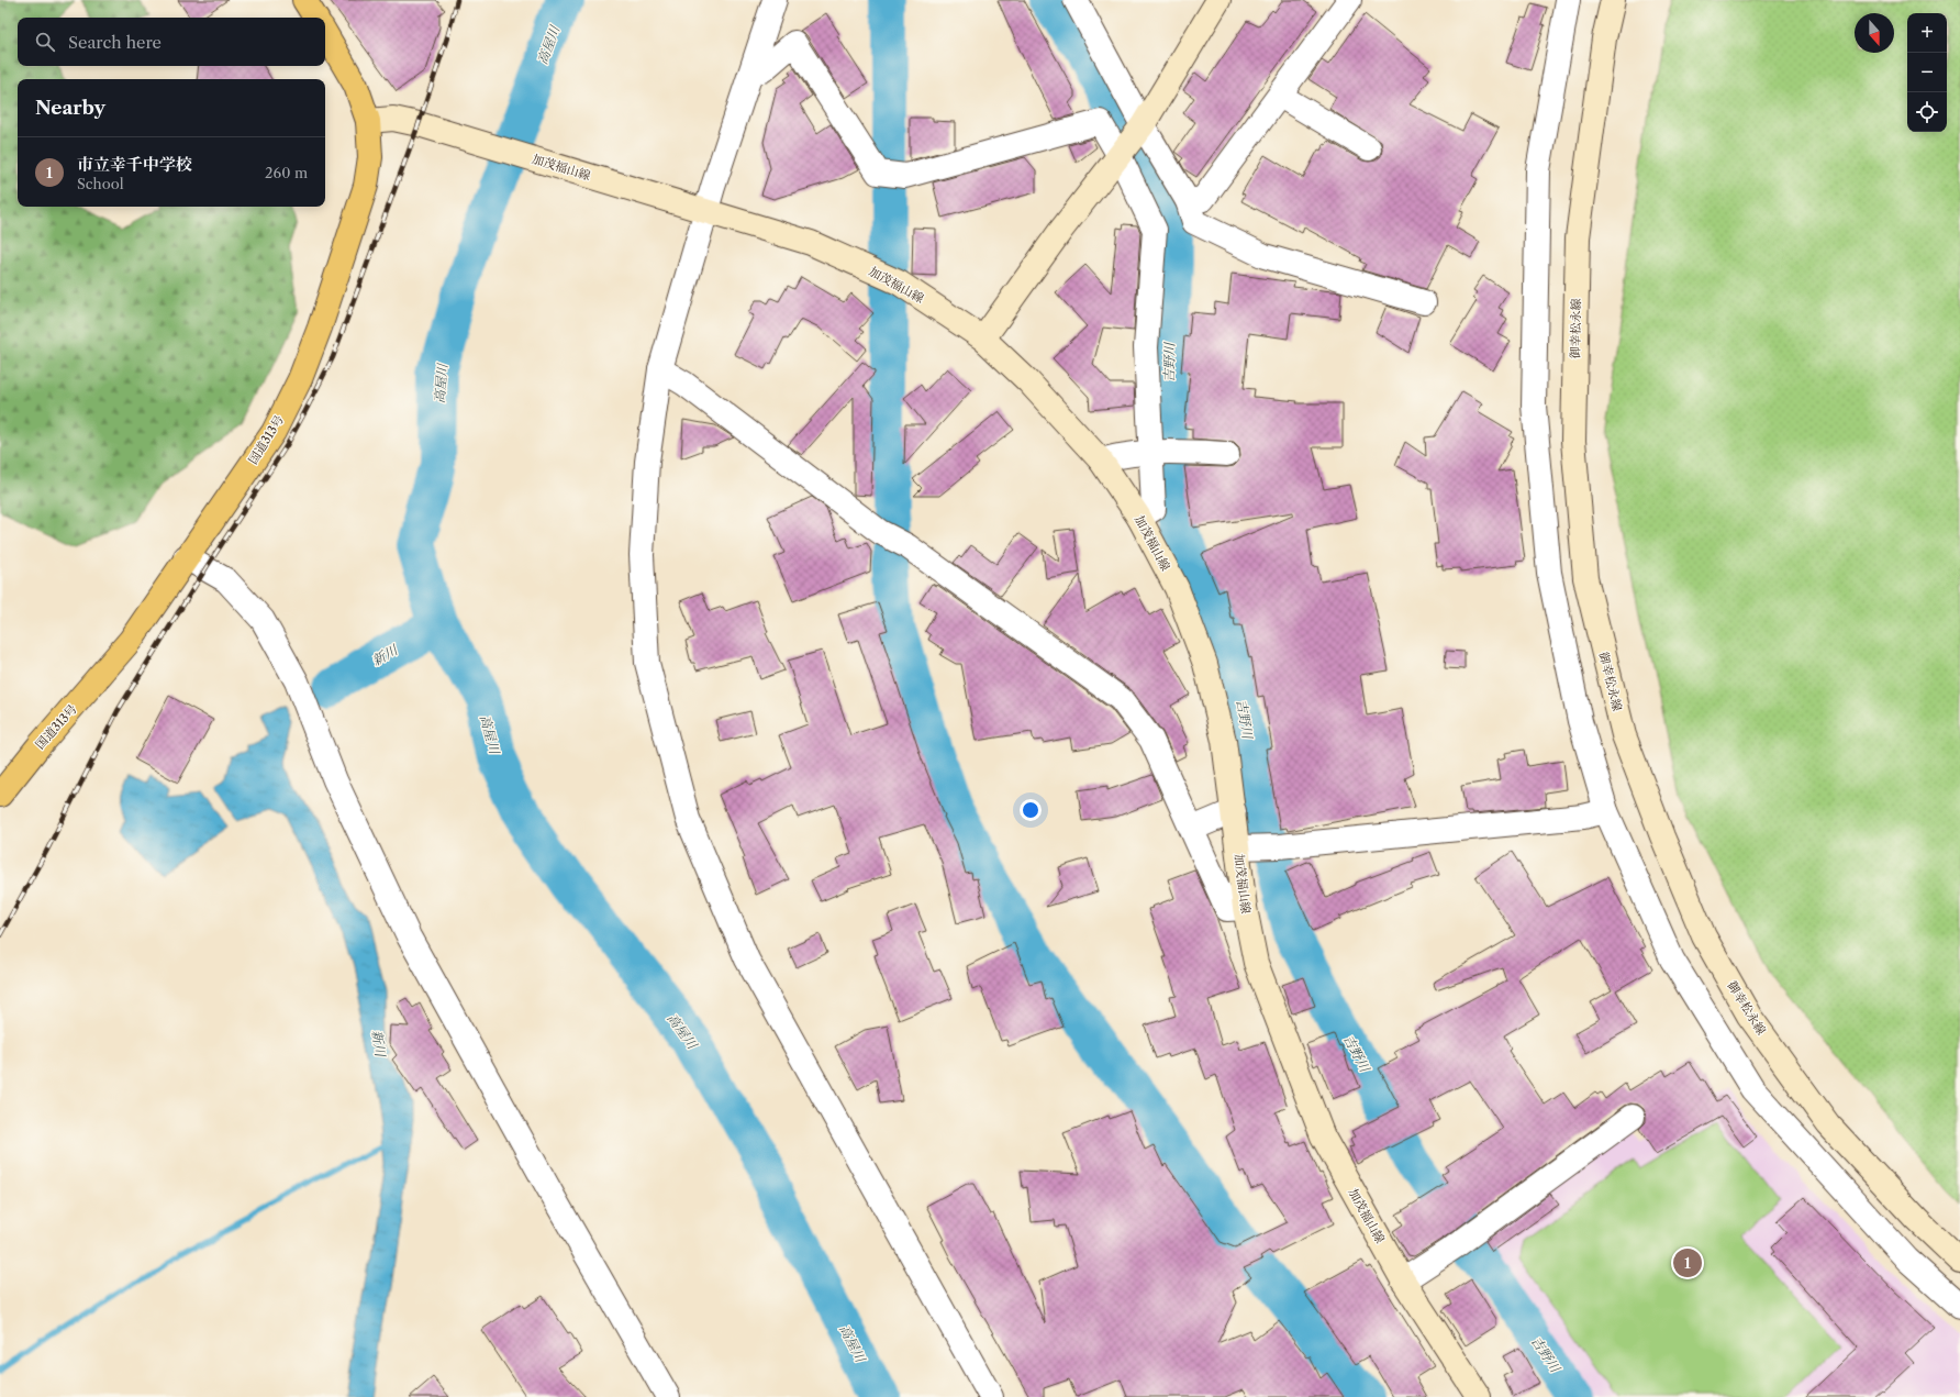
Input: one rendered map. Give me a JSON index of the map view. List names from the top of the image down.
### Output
{
  "streets": {
    "highway": ["国道313号"],
    "main road": ["加茂福山線", "御幸松永線"]
  },
  "crossings": [
    ["加茂福山線", "国道313号"]
  ],
  "water": ["高屋川", "吉野川", "新川"],
  "north": "bottom",
  "page": {
    "map_buttons": ["+", "−"],
    "search": "Search here",
    "heading": "Nearby",
    "list": [
      {
        "mark": "1",
        "name": "市立幸千中学校",
        "note": "School",
        "value": "260 m"
      }
    ],
    "pins": "1"
  }
}
